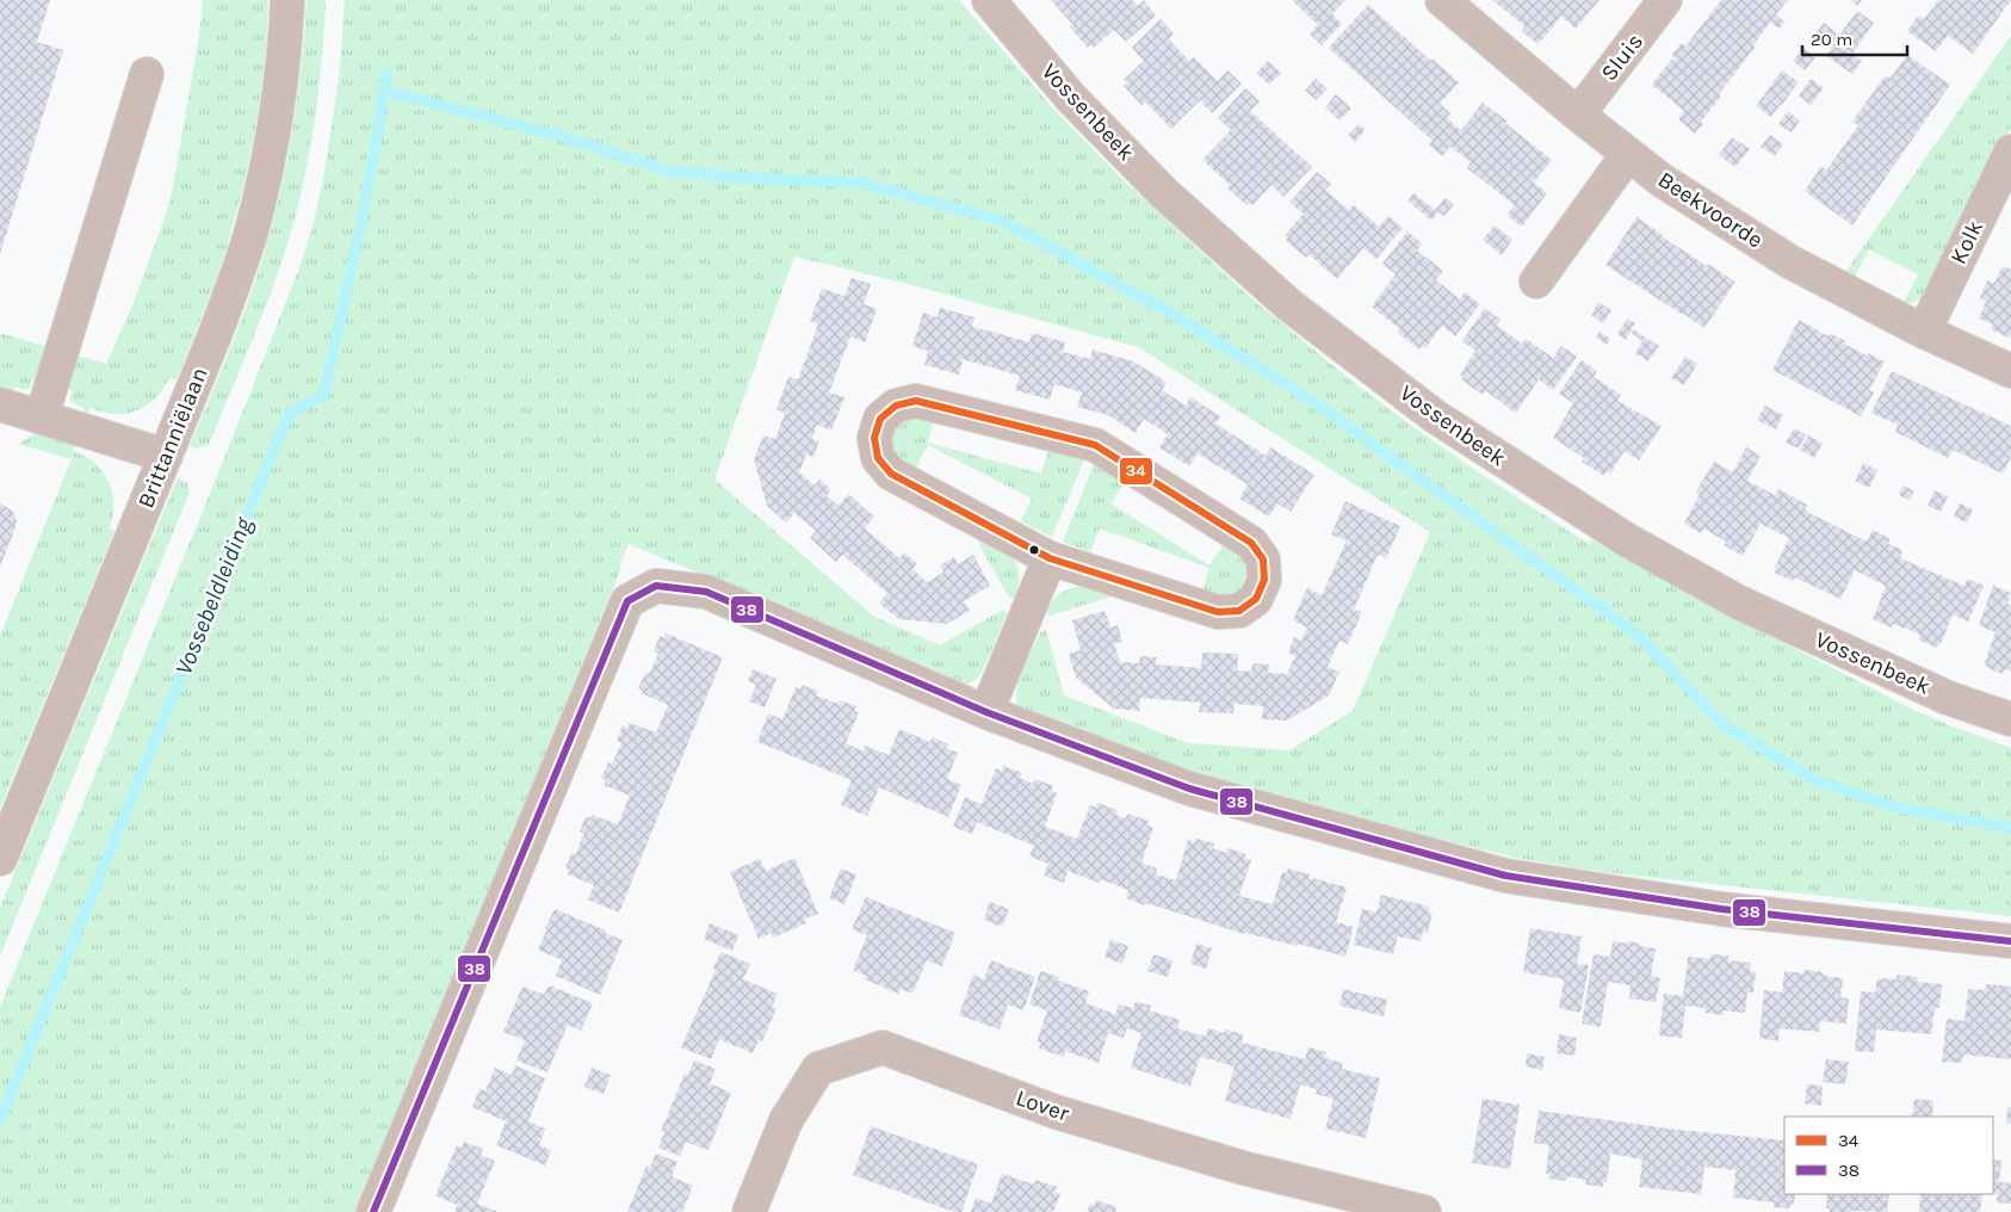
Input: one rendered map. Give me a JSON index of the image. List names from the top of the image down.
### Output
{
  "streets": {
    "street": [
      "Sluis",
      "Vossenbeek",
      "Beekvoorde",
      "Kolk",
      "Brittanniëlaan",
      "Lover"
    ]
  },
  "crossings": [
    ["Sluis", "Beekvoorde"],
    ["Beekvoorde", "Kolk"]
  ],
  "water": ["Vossebeldleiding"],
  "lines": ["transit line 34", "transit line 38"],
  "legend": ["34", "38"],
  "scale_bar": "20 m"
}
